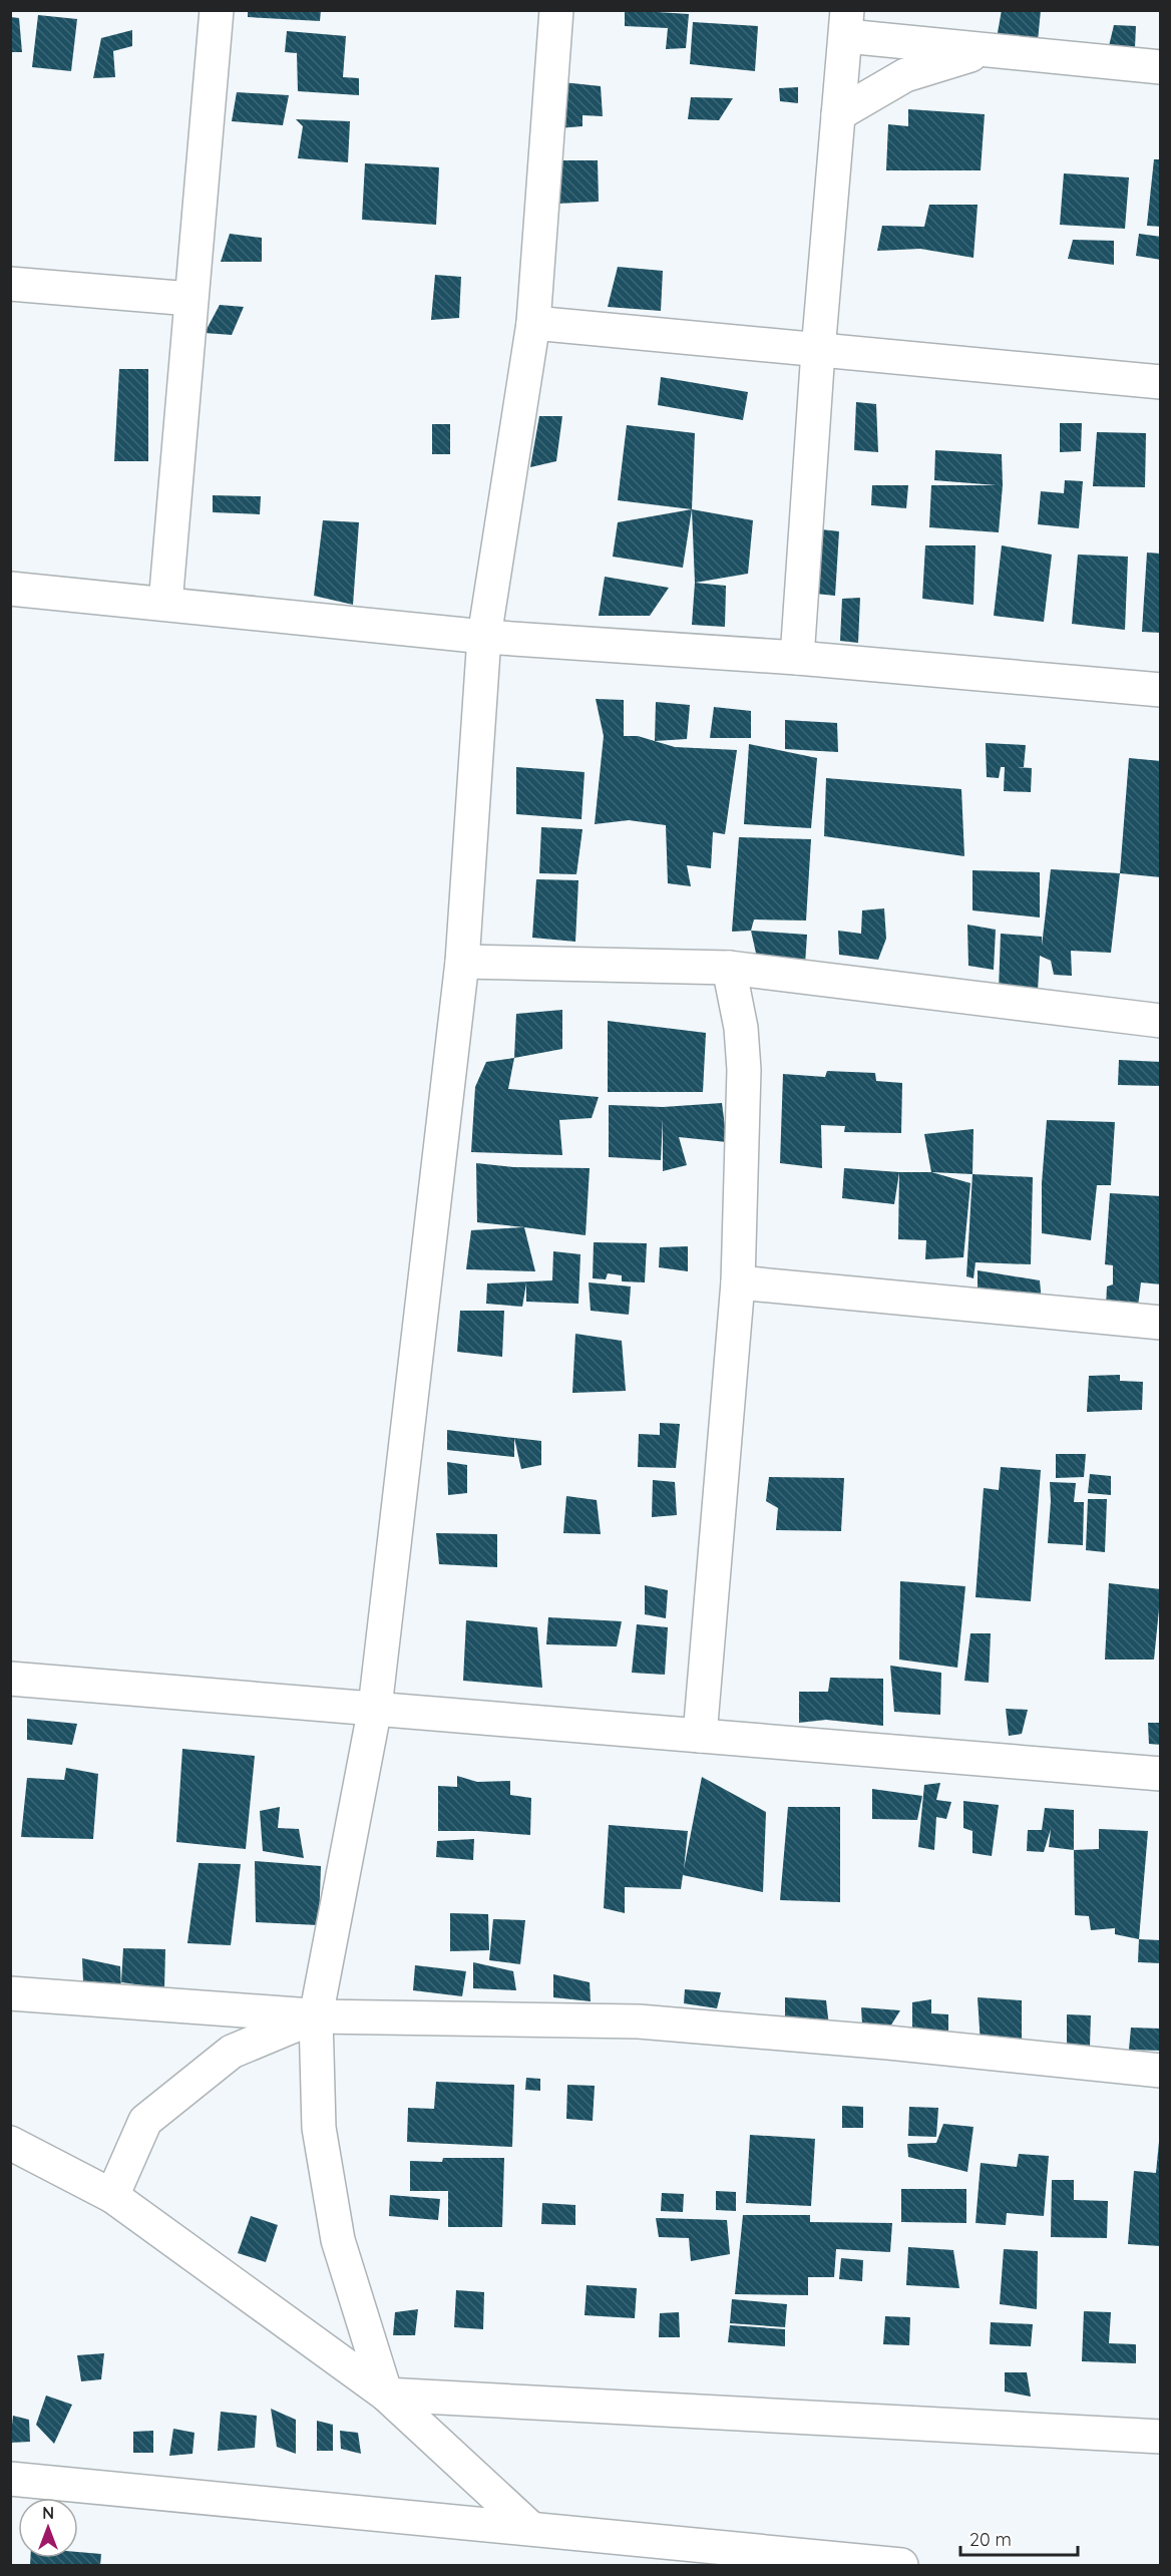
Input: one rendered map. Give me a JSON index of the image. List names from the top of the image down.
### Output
{
  "scale_bar": "20 m",
  "north": "top"
}
